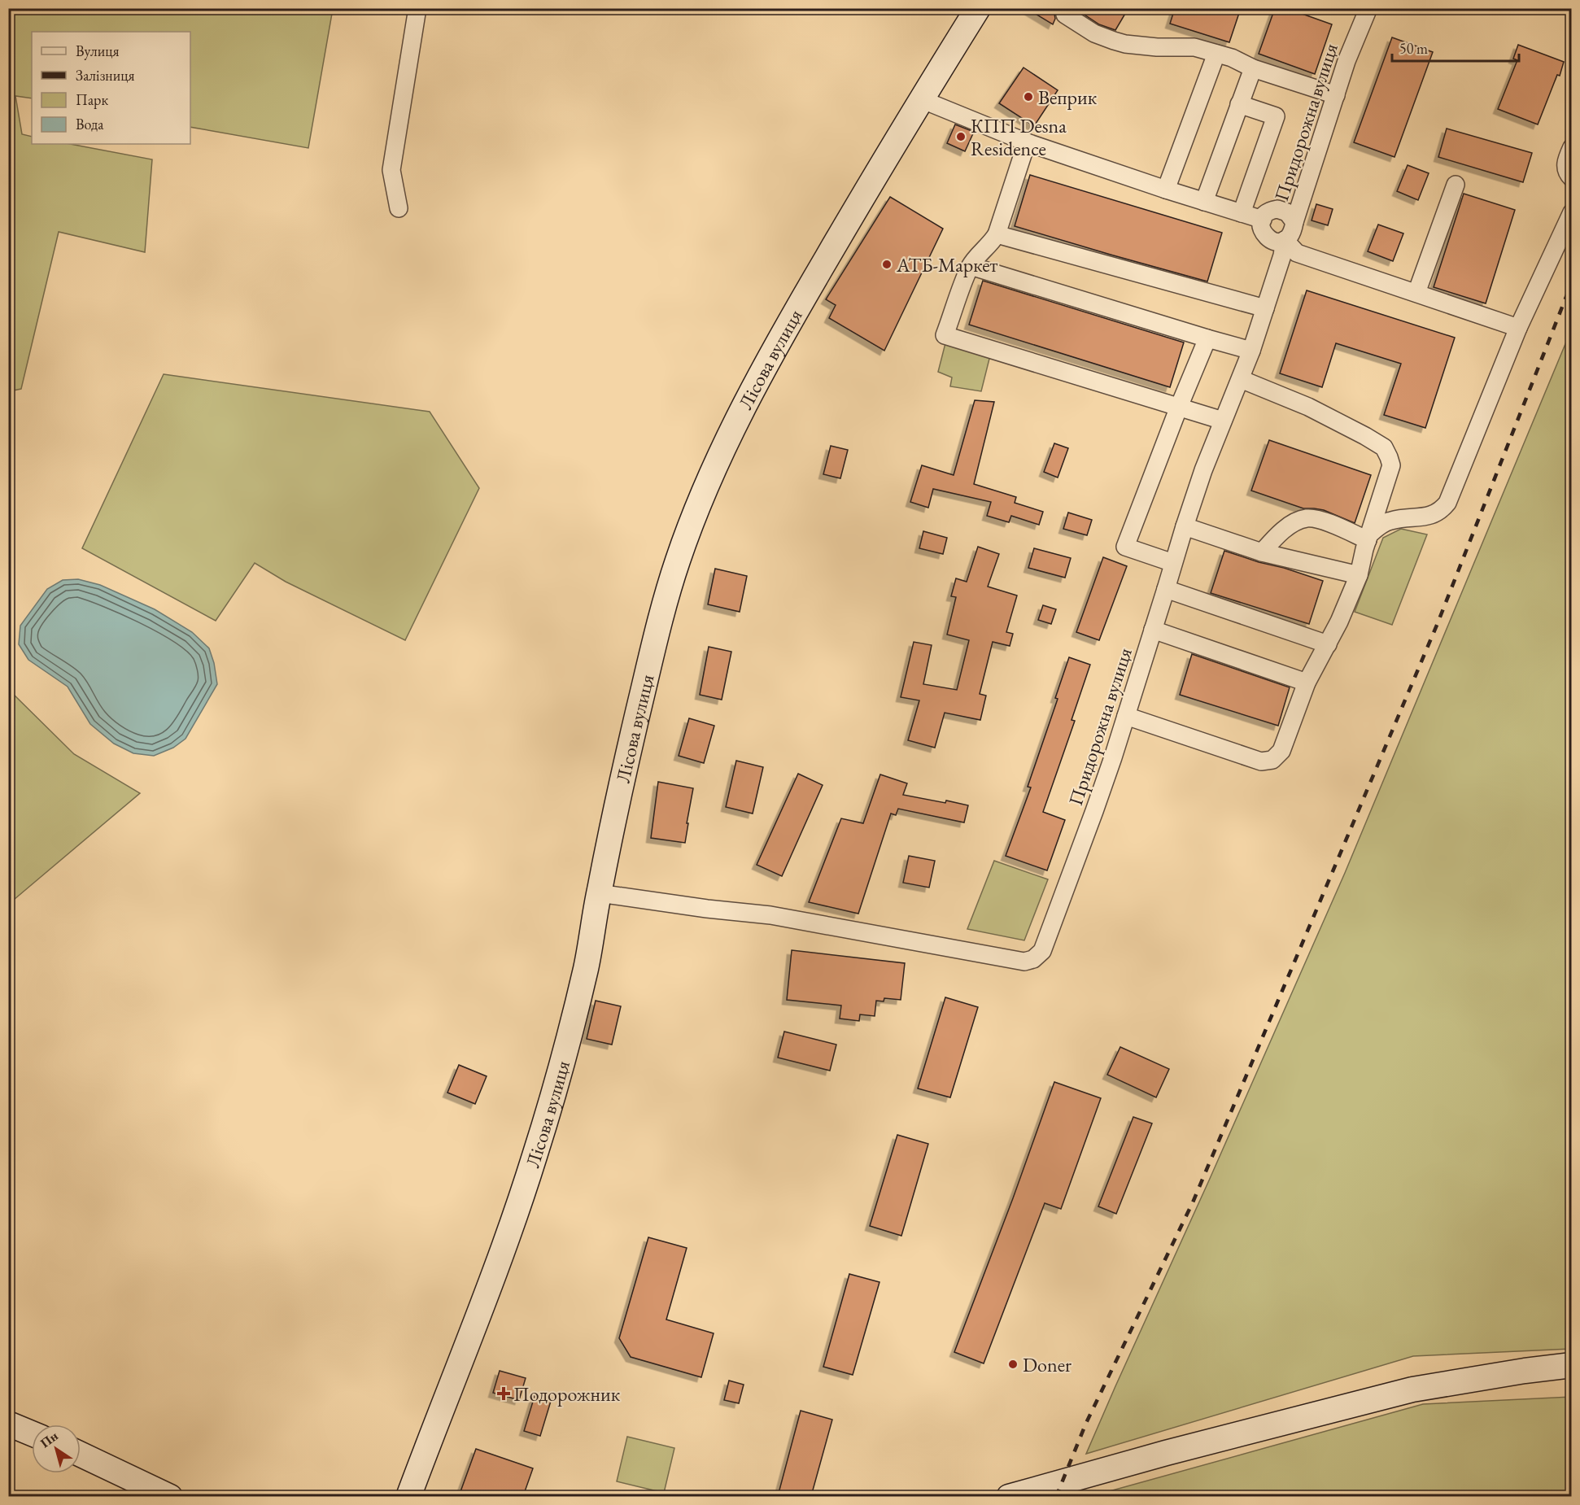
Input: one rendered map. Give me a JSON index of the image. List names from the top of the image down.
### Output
{
  "streets": {
    "main road": ["Лісова вулиця"],
    "street": ["Придорожна вулиця"]
  },
  "crossings": [
    ["Придорожна вулиця", "Лісова вулиця"]
  ],
  "places": {
    "other": [
      "Веприк",
      "КПП Desna Residence",
      "АТБ-Маркет",
      "Doner"
    ],
    "health": ["Подорожник"]
  },
  "legend": [
    "Вулиця",
    "Залізниця",
    "Парк",
    "Вода"
  ],
  "scale_bar": "50 m",
  "north": "top left"
}
